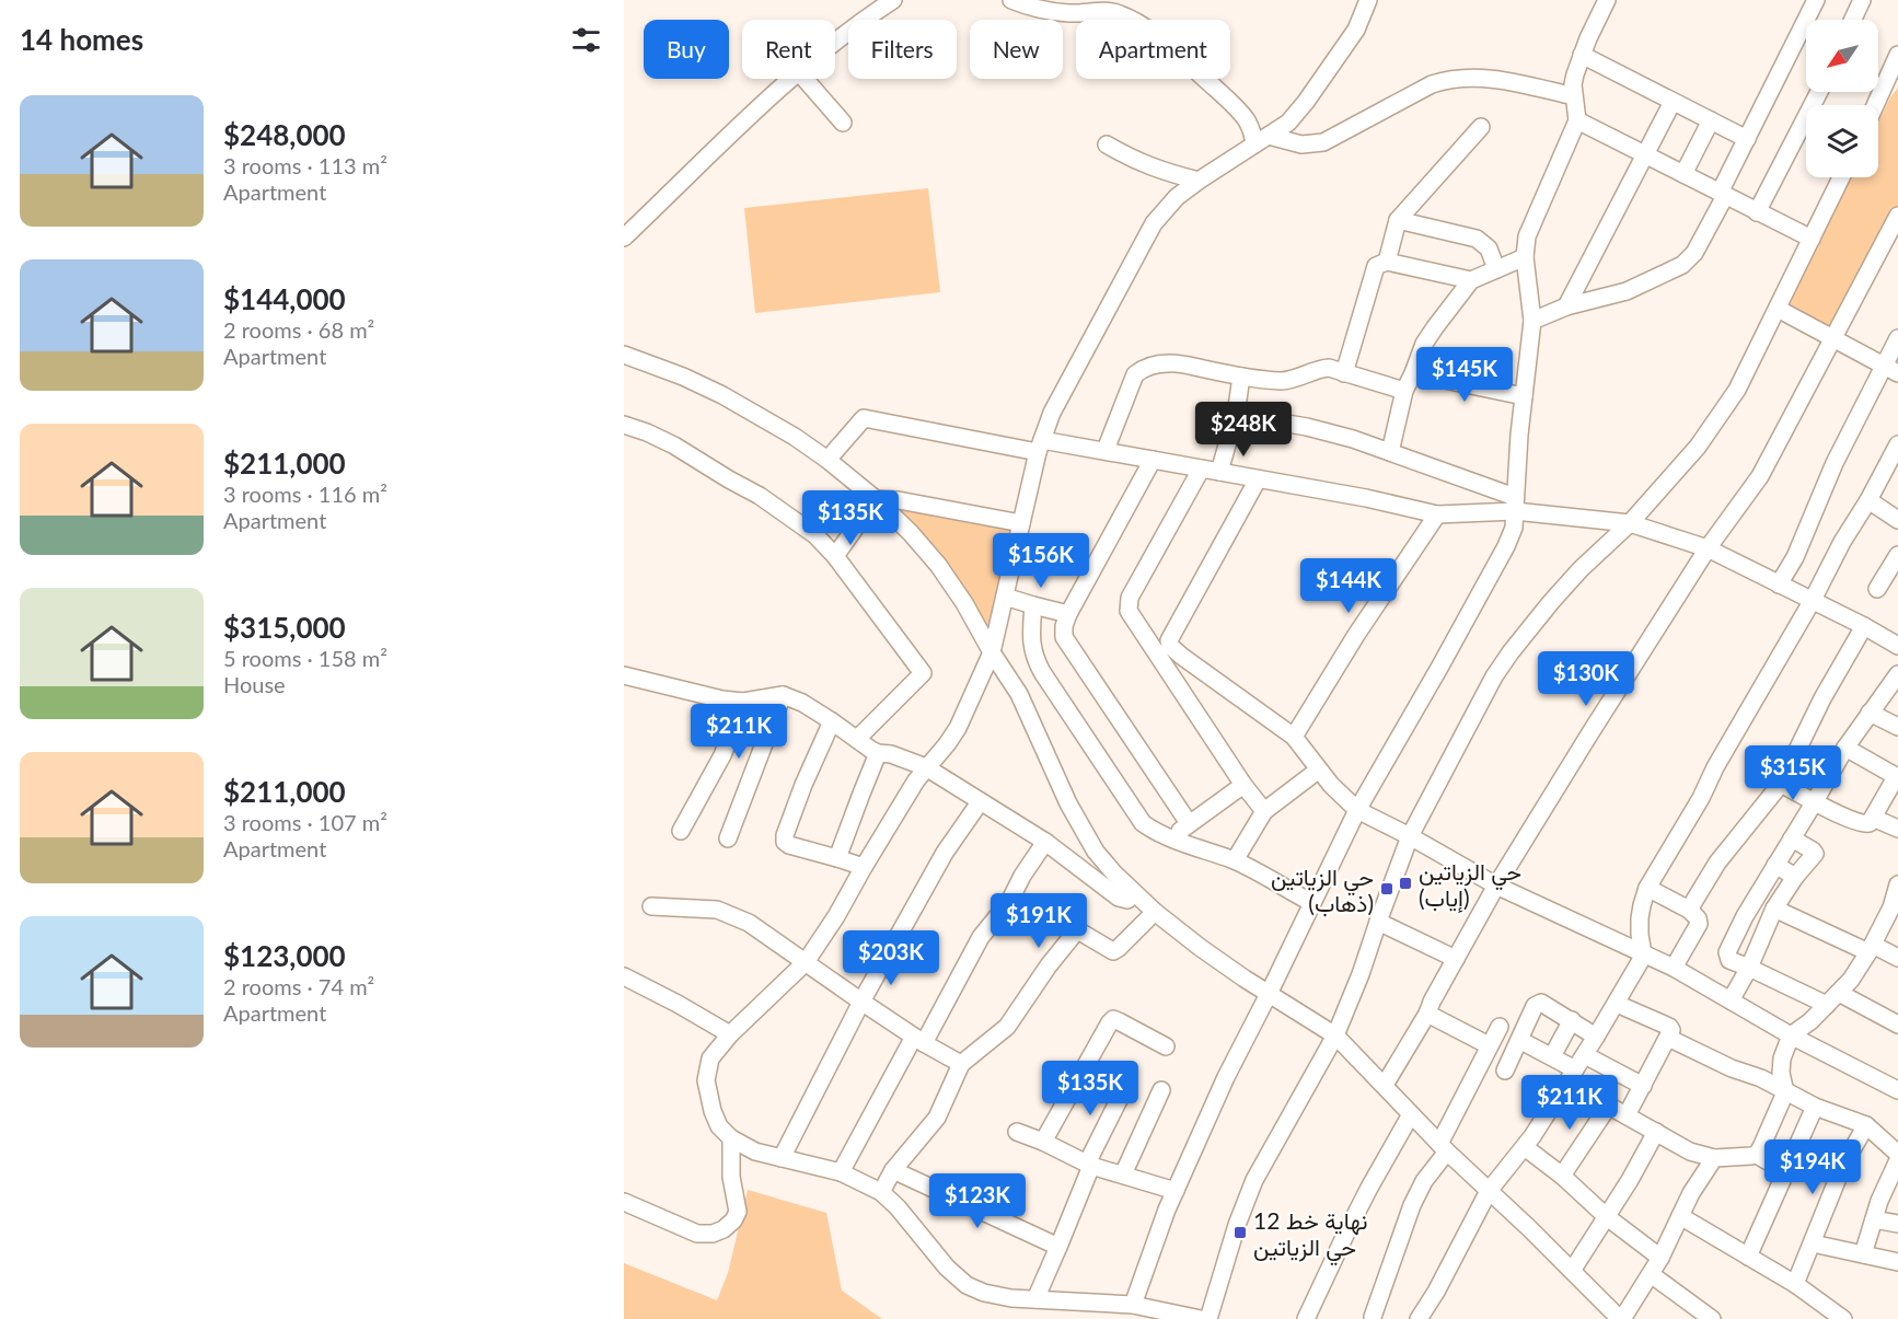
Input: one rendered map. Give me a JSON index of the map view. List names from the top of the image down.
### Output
{
  "places": {
    "transit": ["حي الزياتين (إياب)", "حي الزياتين (ذهاب)", "نهاية خط 12 حي الزياتين"]
  },
  "north": "bottom left",
  "page": {
    "heading": "14 homes",
    "chip": [
      "Buy",
      "Rent",
      "Filters",
      "New",
      "Apartment"
    ],
    "list": [
      {
        "name": "$248,000",
        "note": "3 rooms · 113 m² · Apartment"
      },
      {
        "name": "$144,000",
        "note": "2 rooms · 68 m² · Apartment"
      },
      {
        "name": "$211,000",
        "note": "3 rooms · 116 m² · Apartment"
      },
      {
        "name": "$315,000",
        "note": "5 rooms · 158 m² · House"
      },
      {
        "name": "$211,000",
        "note": "3 rooms · 107 m² · Apartment"
      },
      {
        "name": "$123,000",
        "note": "2 rooms · 74 m² · Apartment"
      }
    ],
    "price": [
      "$145K",
      "$248K",
      "$135K",
      "$156K",
      "$144K",
      "$130K",
      "$211K",
      "$315K",
      "$191K",
      "$203K",
      "$135K",
      "$211K",
      "$194K",
      "$123K"
    ]
  }
}
